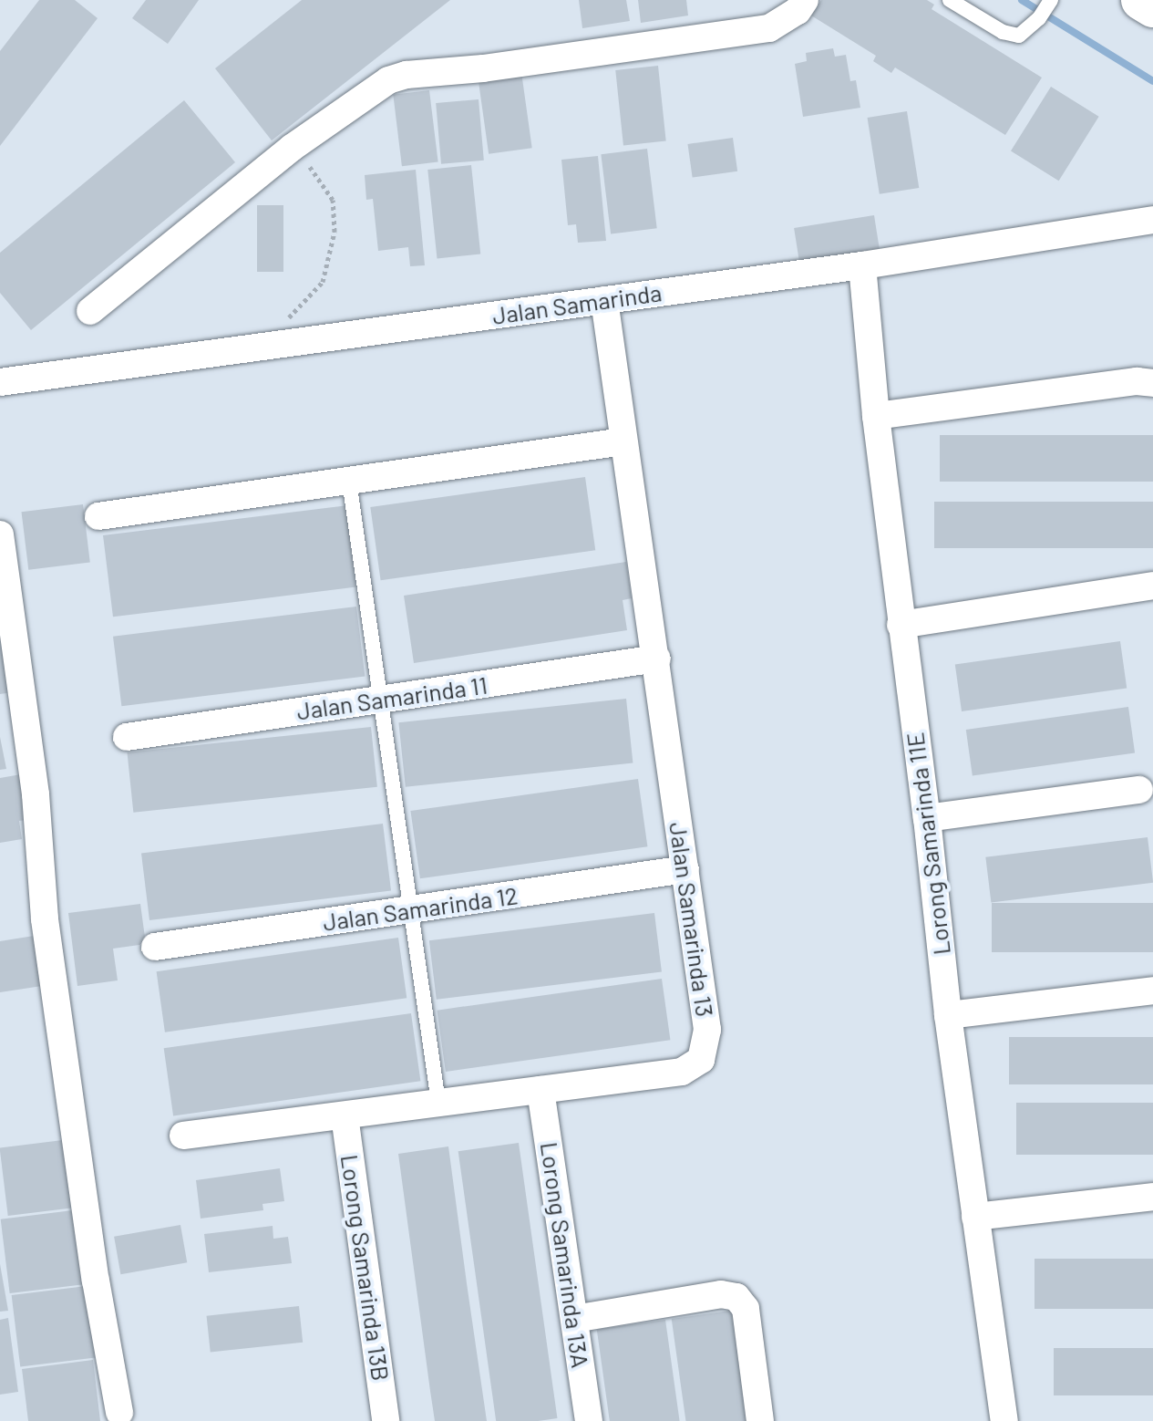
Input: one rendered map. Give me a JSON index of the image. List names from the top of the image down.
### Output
{
  "streets": {
    "street": [
      "Jalan Samarinda",
      "Jalan Samarinda 11",
      "Lorong Samarinda 11E",
      "Jalan Samarinda 12",
      "Jalan Samarinda 13",
      "Lorong Samarinda 13A",
      "Lorong Samarinda 13B"
    ]
  },
  "crossings": [
    ["Jalan Samarinda", "Lorong Samarinda 11E"],
    ["Jalan Samarinda", "Jalan Samarinda 13"],
    ["Jalan Samarinda 11", "Jalan Samarinda 13"],
    ["Jalan Samarinda 12", "Jalan Samarinda 13"],
    ["Jalan Samarinda 13", "Lorong Samarinda 13A"],
    ["Jalan Samarinda 13", "Lorong Samarinda 13B"]
  ]
}
